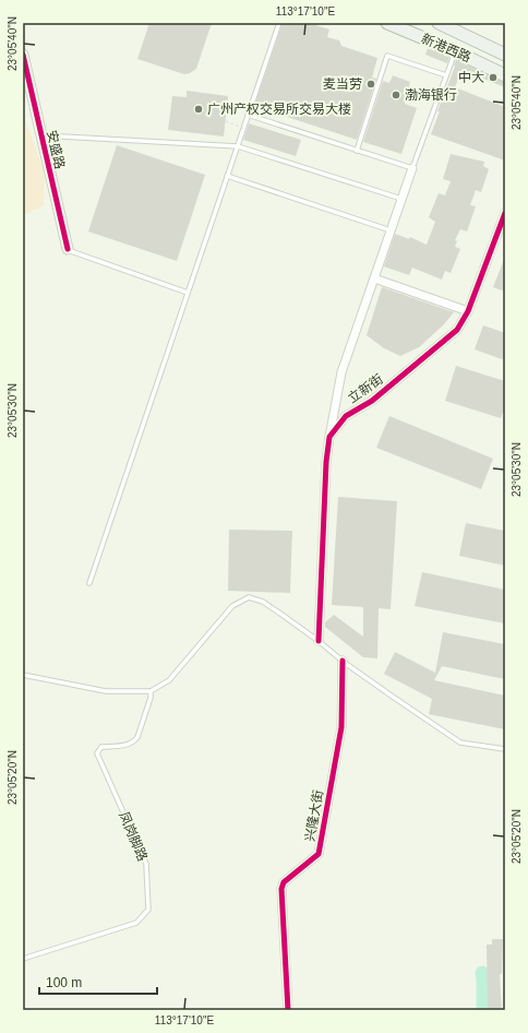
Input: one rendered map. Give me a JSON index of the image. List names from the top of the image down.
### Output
{
  "streets": {
    "main road": ["新港西路"],
    "street": ["安盛路", "立新街", "兴隆大街"],
    "lane": ["凤岗脚路"]
  },
  "places": [
    "中大",
    "麦当劳",
    "渤海银行",
    "广州产权交易所交易大楼"
  ],
  "scale_bar": "100 m",
  "coordinates": [
    "113°17'10\"E",
    "23°05'40\"N",
    "23°05'30\"N",
    "23°05'20\"N"
  ]
}
